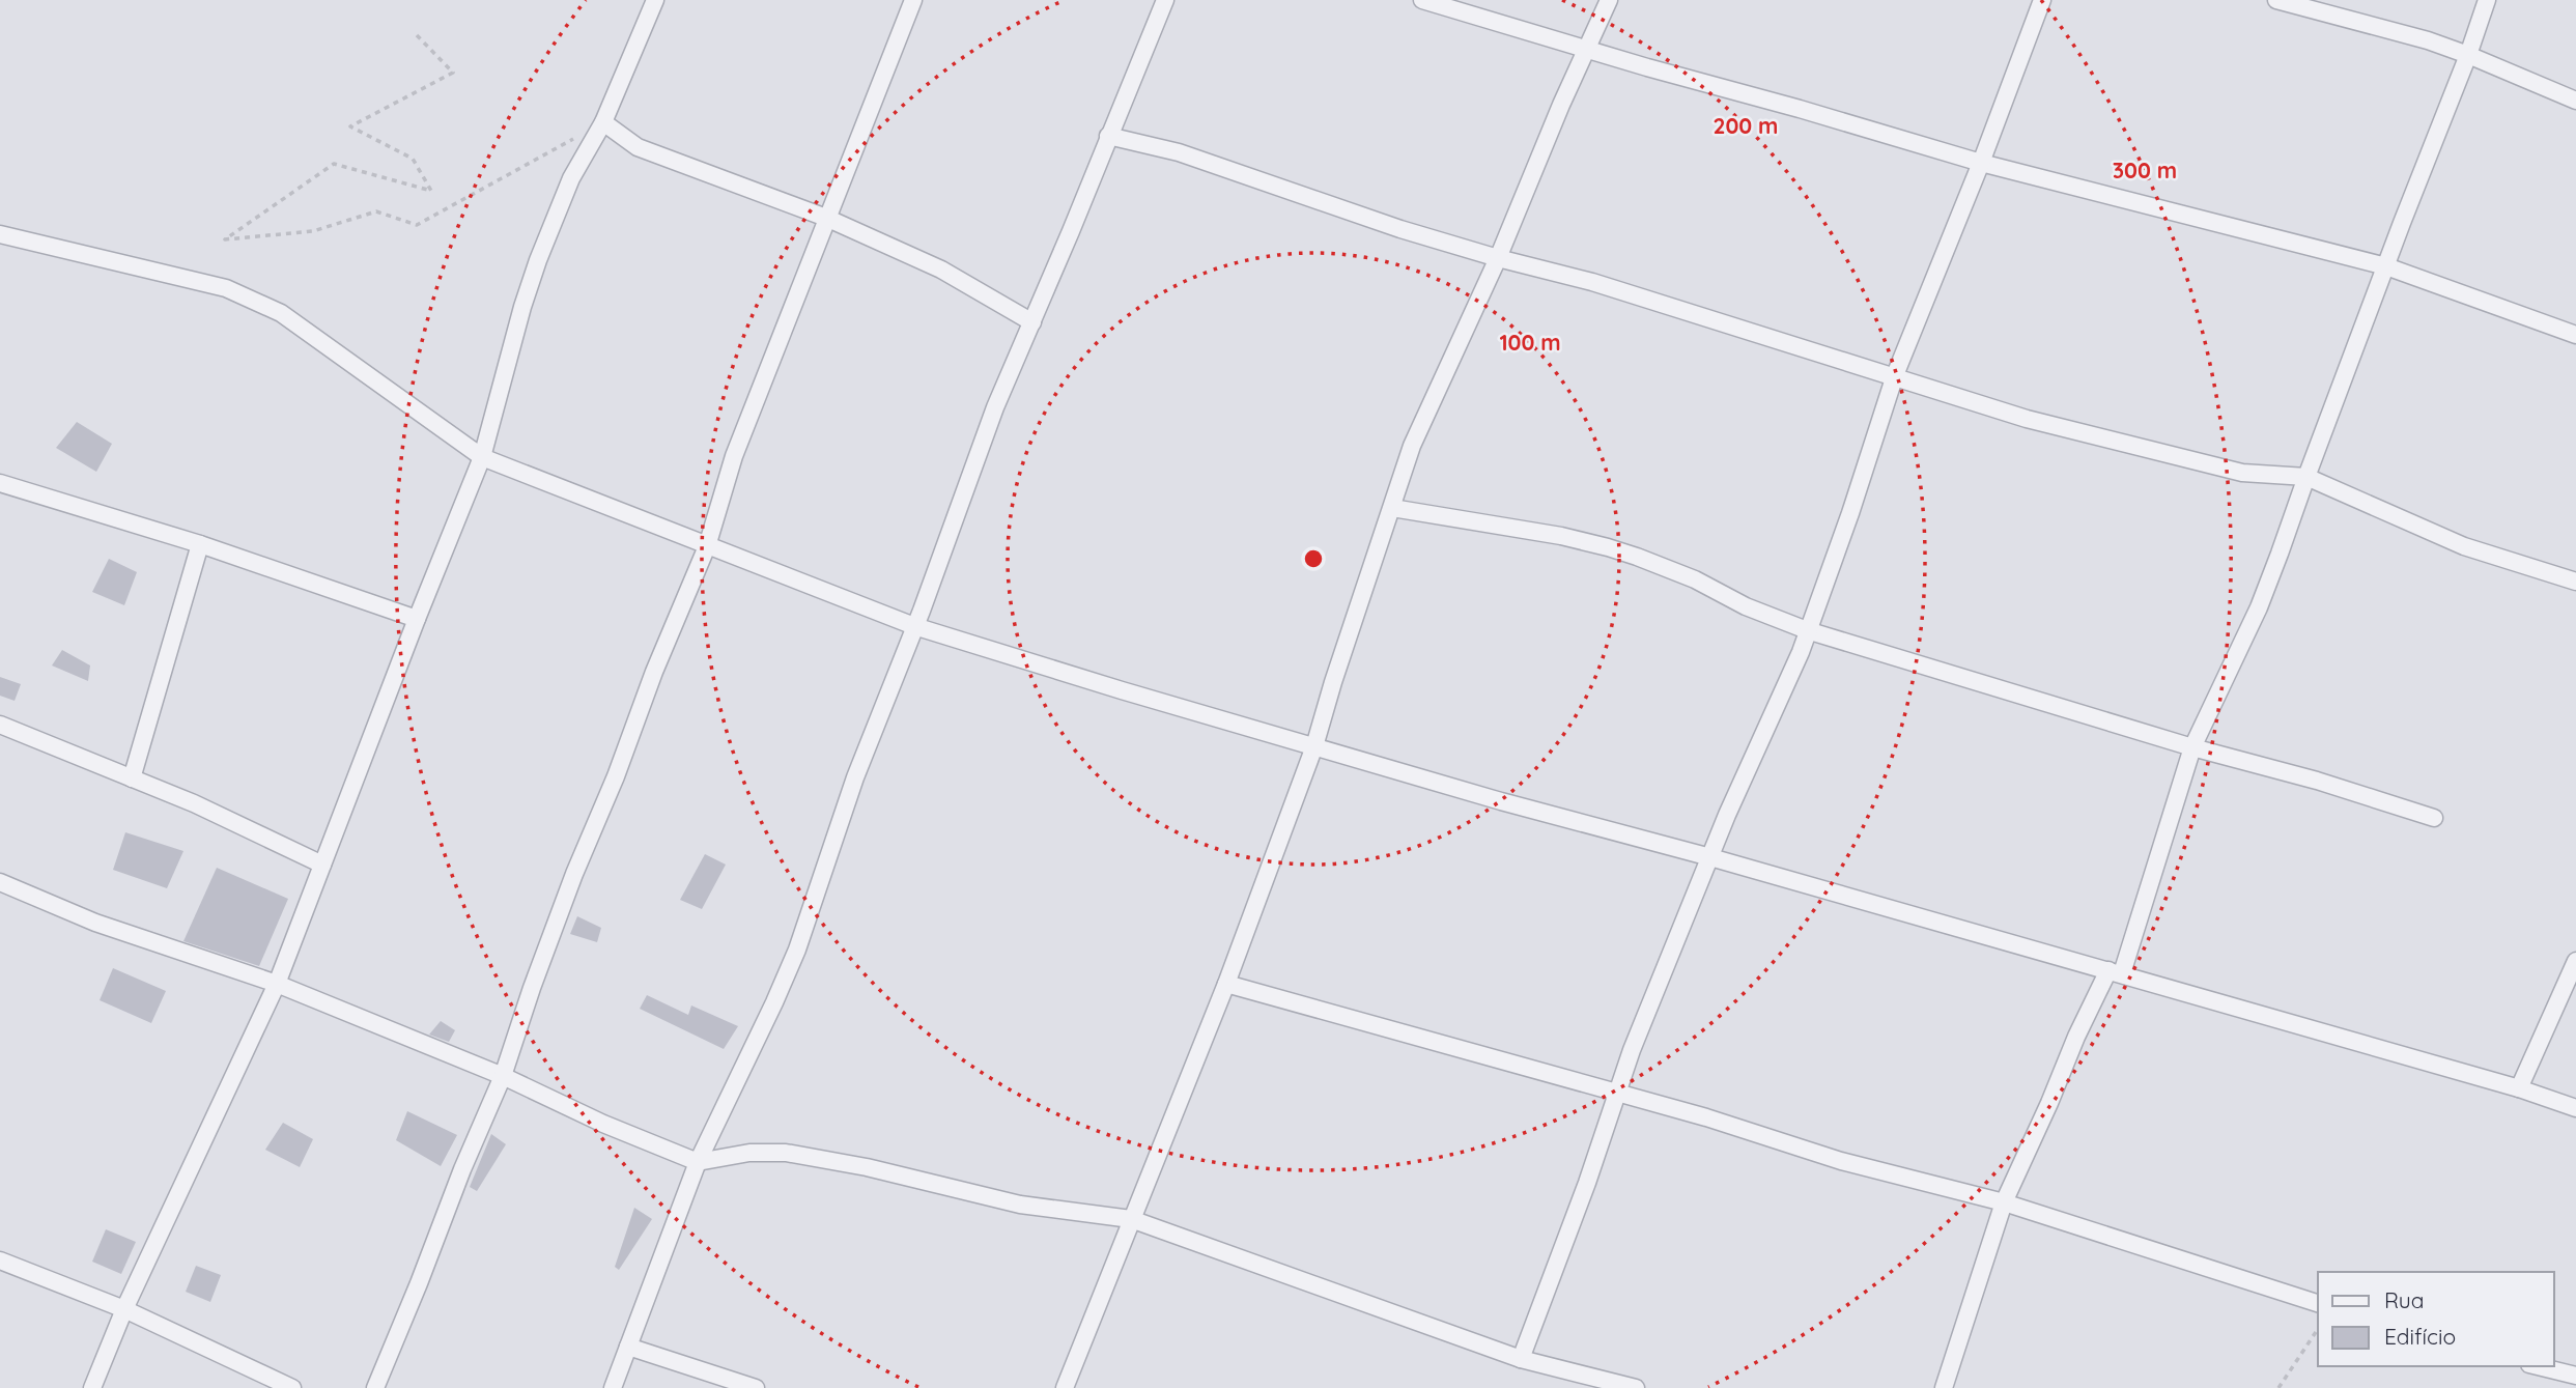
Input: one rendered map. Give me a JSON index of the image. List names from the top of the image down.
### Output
{
  "legend": ["Rua", "Edifício"],
  "rings": ["200 m", "300 m", "100 m"]
}
